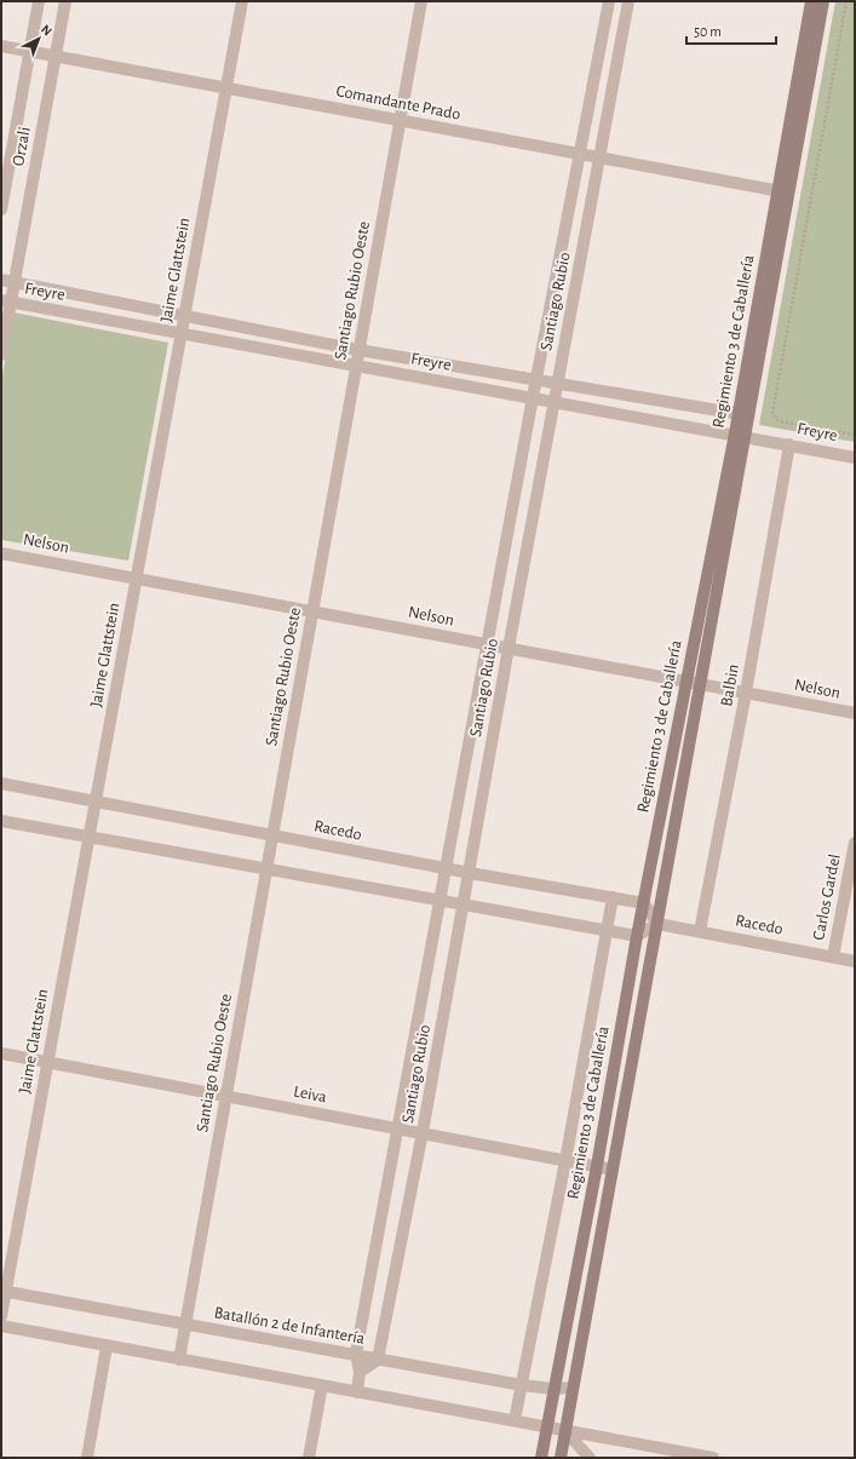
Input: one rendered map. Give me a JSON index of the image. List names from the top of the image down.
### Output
{
  "streets": {
    "street": [
      "Comandante Prado",
      "Orzali",
      "Jaime Glattstein",
      "Santiago Rubio Oeste",
      "Freyre",
      "Santiago Rubio",
      "Regimiento 3 de Caballería",
      "Nelson",
      "Balbin",
      "Racedo",
      "Carlos Gardel",
      "Leiva",
      "Batallón 2 de Infantería"
    ]
  },
  "crossings": [
    ["Comandante Prado", "Orzali"],
    ["Comandante Prado", "Jaime Glattstein"],
    ["Comandante Prado", "Santiago Rubio Oeste"],
    ["Comandante Prado", "Santiago Rubio"],
    ["Comandante Prado", "Regimiento 3 de Caballería"],
    ["Orzali", "Freyre"],
    ["Jaime Glattstein", "Freyre"],
    ["Jaime Glattstein", "Nelson"],
    ["Jaime Glattstein", "Racedo"],
    ["Jaime Glattstein", "Leiva"],
    ["Jaime Glattstein", "Batallón 2 de Infantería"],
    ["Santiago Rubio Oeste", "Freyre"],
    ["Santiago Rubio Oeste", "Nelson"],
    ["Santiago Rubio Oeste", "Racedo"],
    ["Santiago Rubio Oeste", "Leiva"],
    ["Santiago Rubio Oeste", "Batallón 2 de Infantería"],
    ["Freyre", "Santiago Rubio"],
    ["Freyre", "Regimiento 3 de Caballería"],
    ["Freyre", "Balbin"],
    ["Santiago Rubio", "Nelson"],
    ["Santiago Rubio", "Racedo"],
    ["Santiago Rubio", "Leiva"],
    ["Santiago Rubio", "Batallón 2 de Infantería"],
    ["Regimiento 3 de Caballería", "Nelson"],
    ["Regimiento 3 de Caballería", "Racedo"],
    ["Regimiento 3 de Caballería", "Leiva"],
    ["Regimiento 3 de Caballería", "Batallón 2 de Infantería"],
    ["Nelson", "Balbin"],
    ["Balbin", "Racedo"],
    ["Racedo", "Carlos Gardel"]
  ],
  "scale_bar": "50 m",
  "north": "top right"
}
